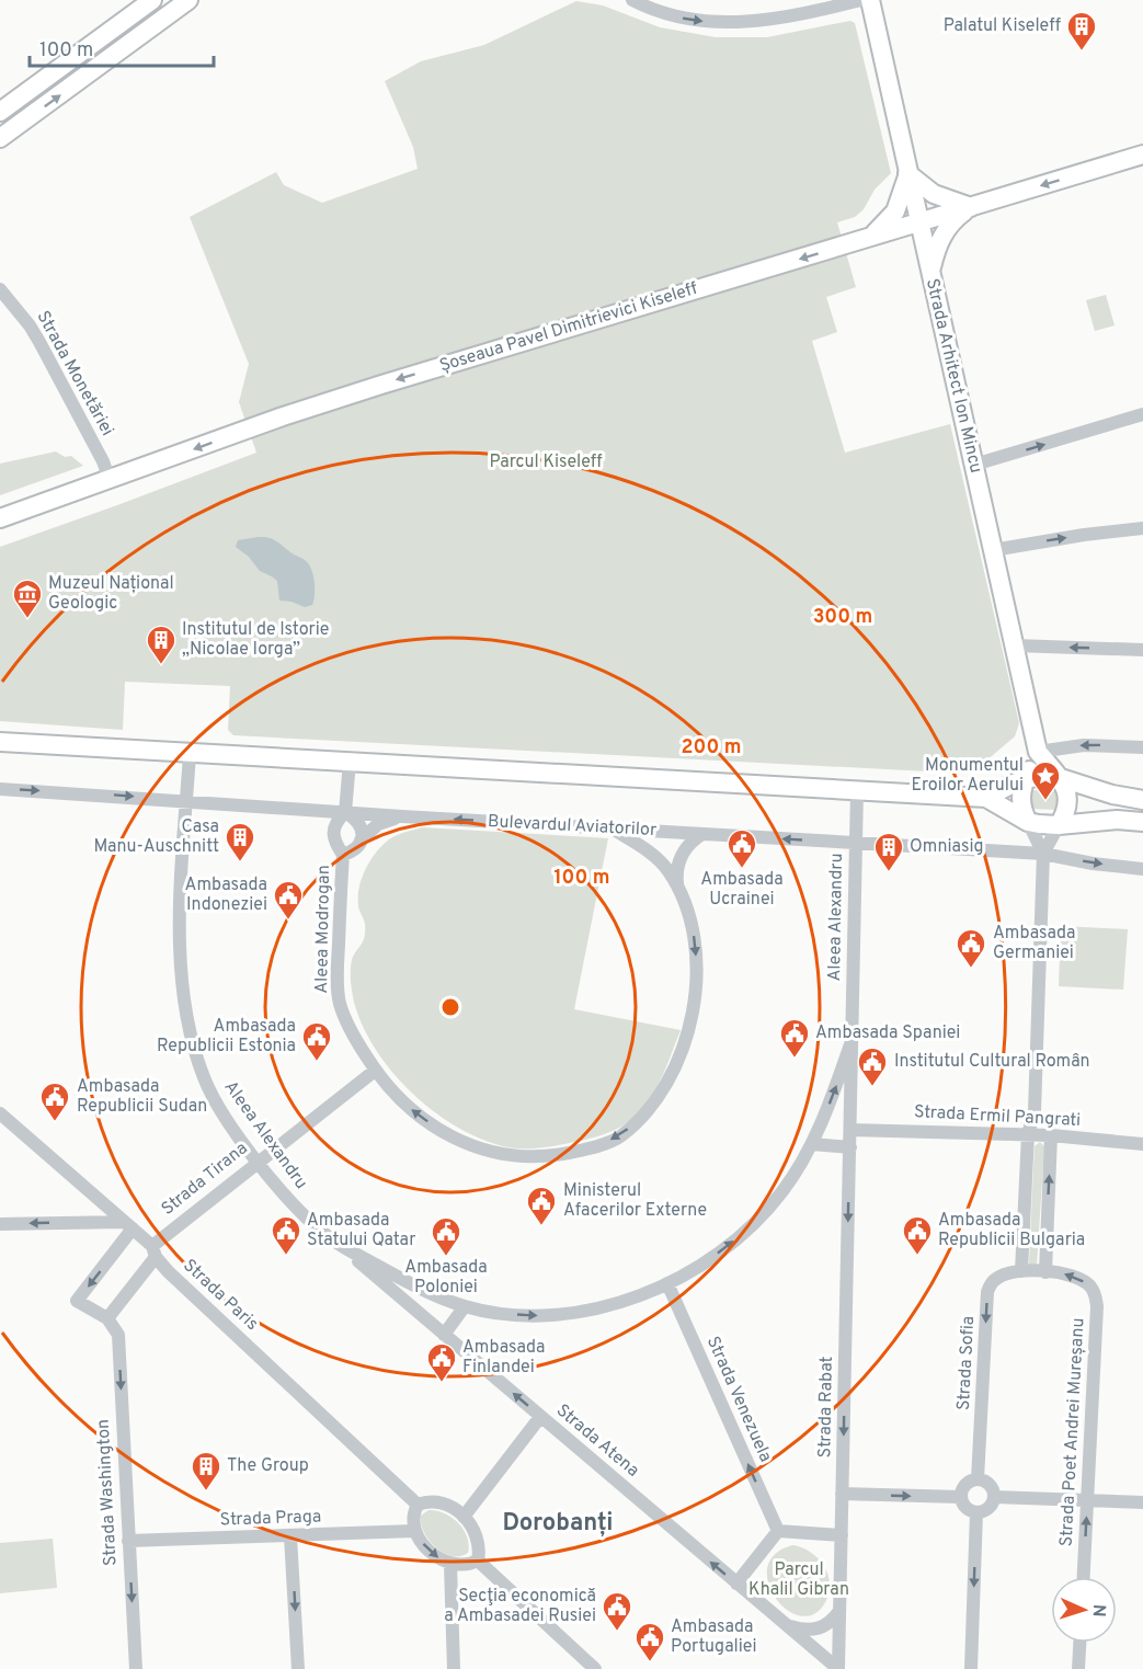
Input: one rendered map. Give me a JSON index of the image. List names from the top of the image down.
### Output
{
  "streets": {
    "main road": ["Șoseaua Pavel Dimitrievici Kiseleff", "Strada Arhitect Ion Mincu"],
    "street": [
      "Strada Monetăriei",
      "Bulevardul Aviatorilor",
      "Aleea Alexandru",
      "Aleea Modrogan",
      "Strada Ermil Pangrati",
      "Strada Tirana",
      "Strada Paris",
      "Strada Sofia",
      "Strada Venezuela",
      "Strada Rabat",
      "Strada Poet Andrei Mureșanu",
      "Strada Atena",
      "Strada Washington",
      "Strada Praga"
    ]
  },
  "crossings": [
    ["Șoseaua Pavel Dimitrievici Kiseleff", "Strada Monetăriei"],
    ["Șoseaua Pavel Dimitrievici Kiseleff", "Strada Arhitect Ion Mincu"],
    ["Bulevardul Aviatorilor", "Aleea Alexandru"],
    ["Bulevardul Aviatorilor", "Aleea Modrogan"],
    ["Aleea Alexandru", "Strada Ermil Pangrati"],
    ["Aleea Alexandru", "Strada Tirana"],
    ["Aleea Alexandru", "Strada Venezuela"],
    ["Aleea Alexandru", "Strada Rabat"],
    ["Aleea Alexandru", "Strada Atena"],
    ["Aleea Modrogan", "Strada Tirana"],
    ["Strada Ermil Pangrati", "Strada Rabat"],
    ["Strada Tirana", "Strada Paris"],
    ["Strada Paris", "Strada Praga"],
    ["Strada Sofia", "Strada Poet Andrei Mureșanu"],
    ["Strada Rabat", "Strada Atena"],
    ["Strada Washington", "Strada Praga"]
  ],
  "one_way": [
    "Șoseaua Pavel Dimitrievici Kiseleff",
    "Strada Sofia",
    "Strada Venezuela",
    "Strada Rabat",
    "Strada Poet Andrei Mureșanu",
    "Strada Atena",
    "Strada Washington"
  ],
  "districts": ["Dorobanți"],
  "parks": ["Parcul Kiseleff", "Parcul Khalil Gibran"],
  "places": {
    "building": [
      "Palatul Kiseleff",
      "Institutul de Istorie „Nicolae Iorga”",
      "Casa Manu-Auschnitt",
      "Omniasig",
      "The Group"
    ],
    "museum": ["Muzeul Național Geologic"],
    "place": ["Monumentul Eroilor Aerului"],
    "public building": [
      "Ambasada Ucrainei",
      "Ambasada Indoneziei",
      "Ambasada Germaniei",
      "Ambasada Spaniei",
      "Ambasada Republicii Estonia",
      "Institutul Cultural Român",
      "Ambasada Republicii Sudan",
      "Ministerul Afacerilor Externe",
      "Ambasada Statului Qatar",
      "Ambasada Republicii Bulgaria",
      "Ambasada Poloniei",
      "Ambasada Finlandei",
      "Secţia economică a Ambasadei Rusiei",
      "Ambasada Portugaliei"
    ]
  },
  "scale_bar": "100 m",
  "north": "right",
  "rings": ["300 m", "200 m", "100 m"]
}
